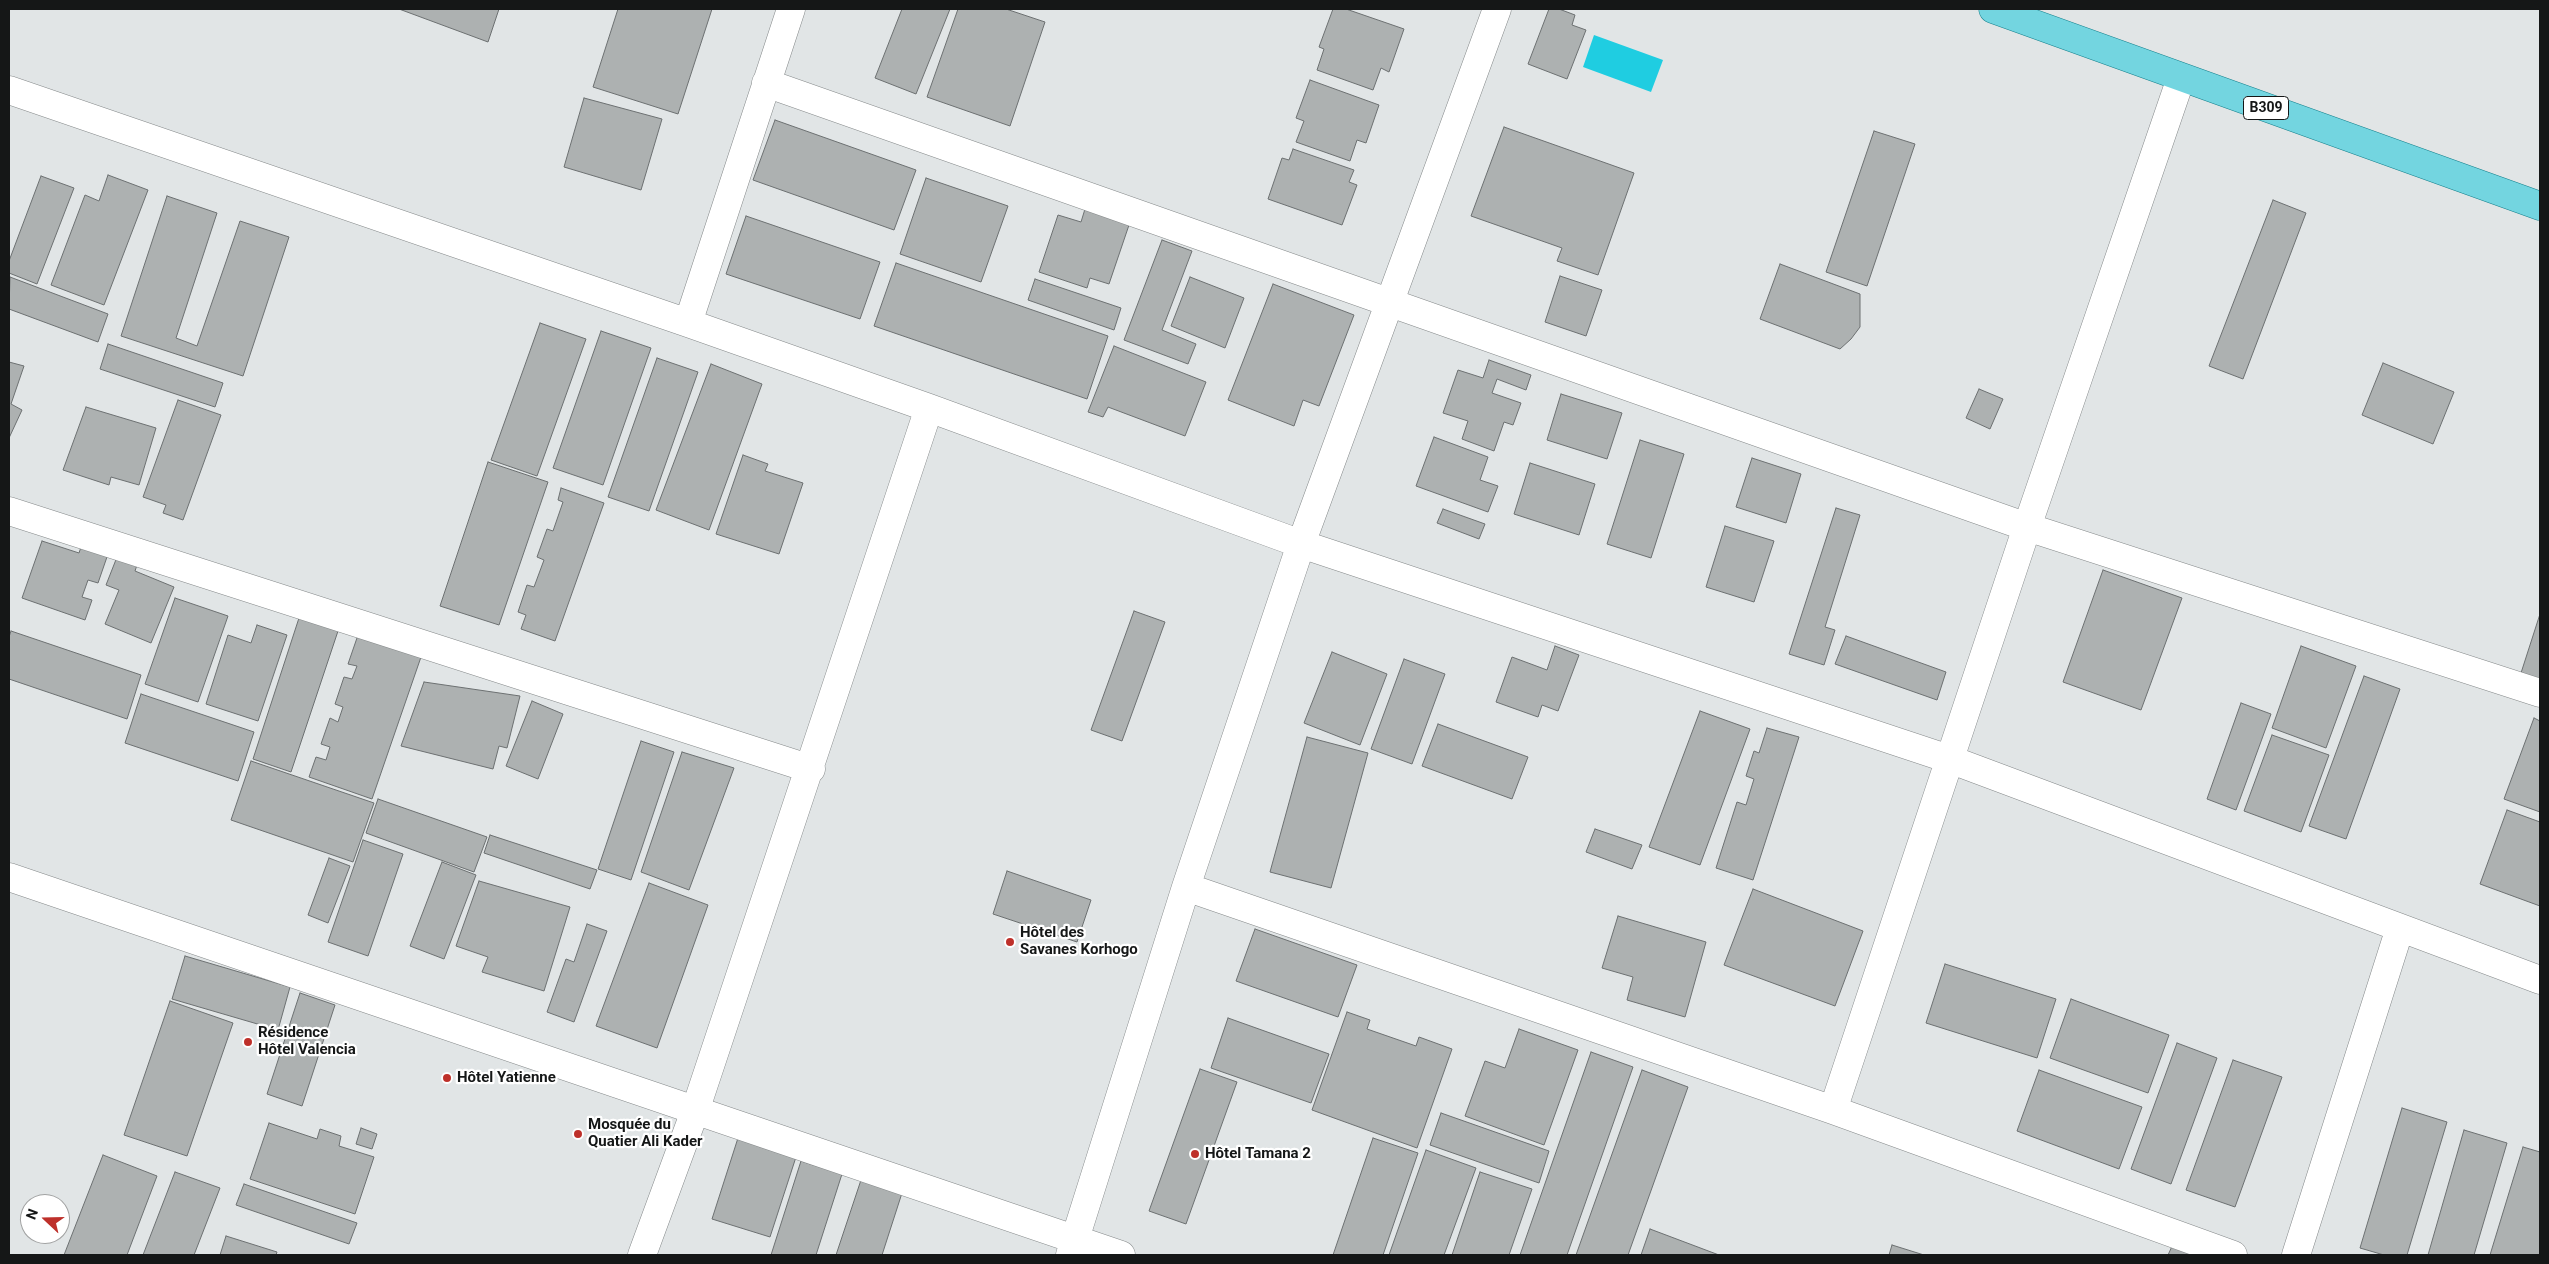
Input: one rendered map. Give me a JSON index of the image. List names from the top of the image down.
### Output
{
  "streets": {
    "main road": ["B309"]
  },
  "places": [
    "Hôtel des Savanes Korhogo",
    "Résidence Hôtel Valencia",
    "Hôtel Yatienne",
    "Mosquée du Quatier Ali Kader",
    "Hôtel Tamana 2"
  ],
  "north": "left"
}
